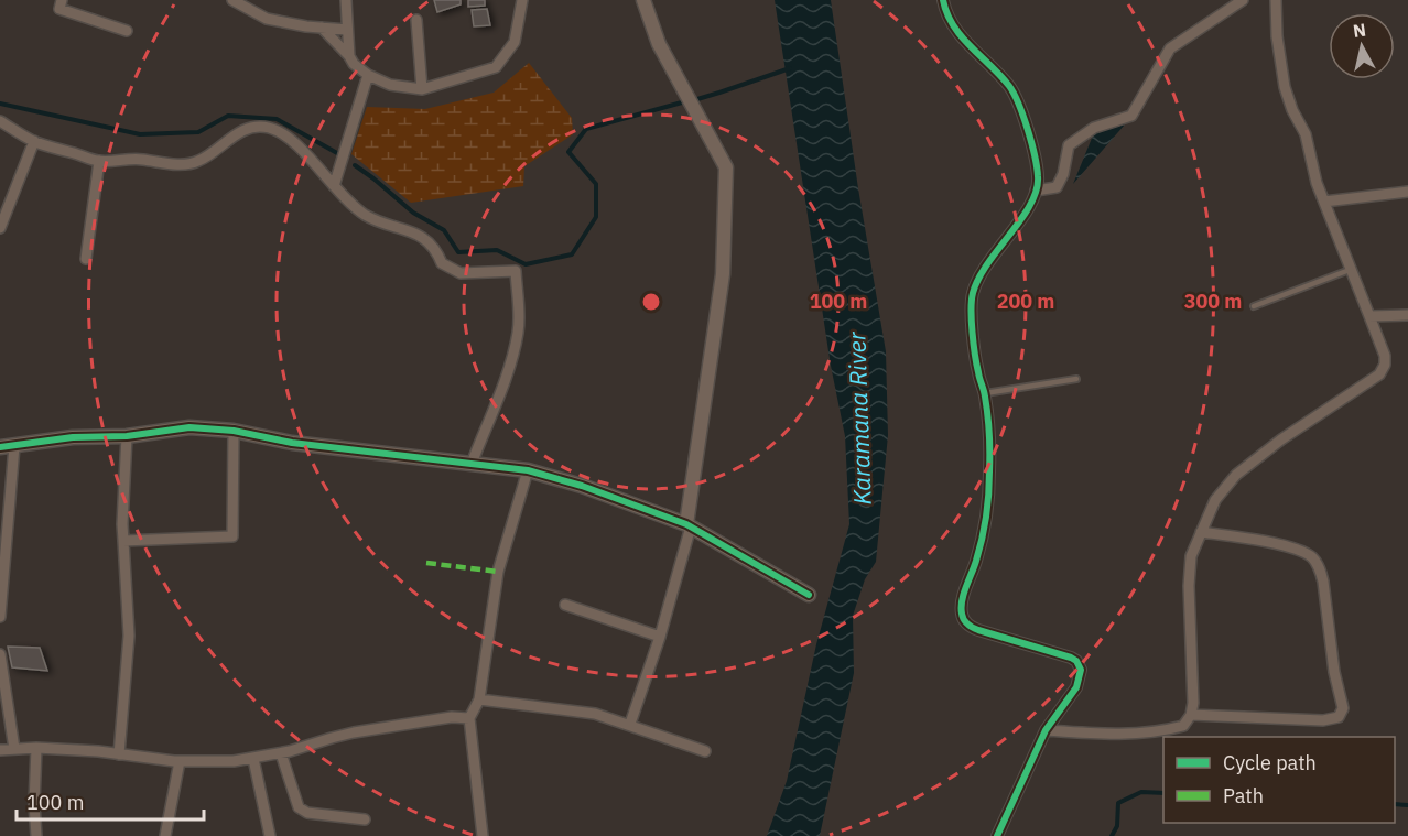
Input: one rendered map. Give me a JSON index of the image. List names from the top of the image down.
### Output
{
  "water": ["Karamana River"],
  "legend": ["Cycle path", "Path"],
  "scale_bar": "100 m",
  "north": "top",
  "rings": ["100 m", "200 m", "300 m"]
}
